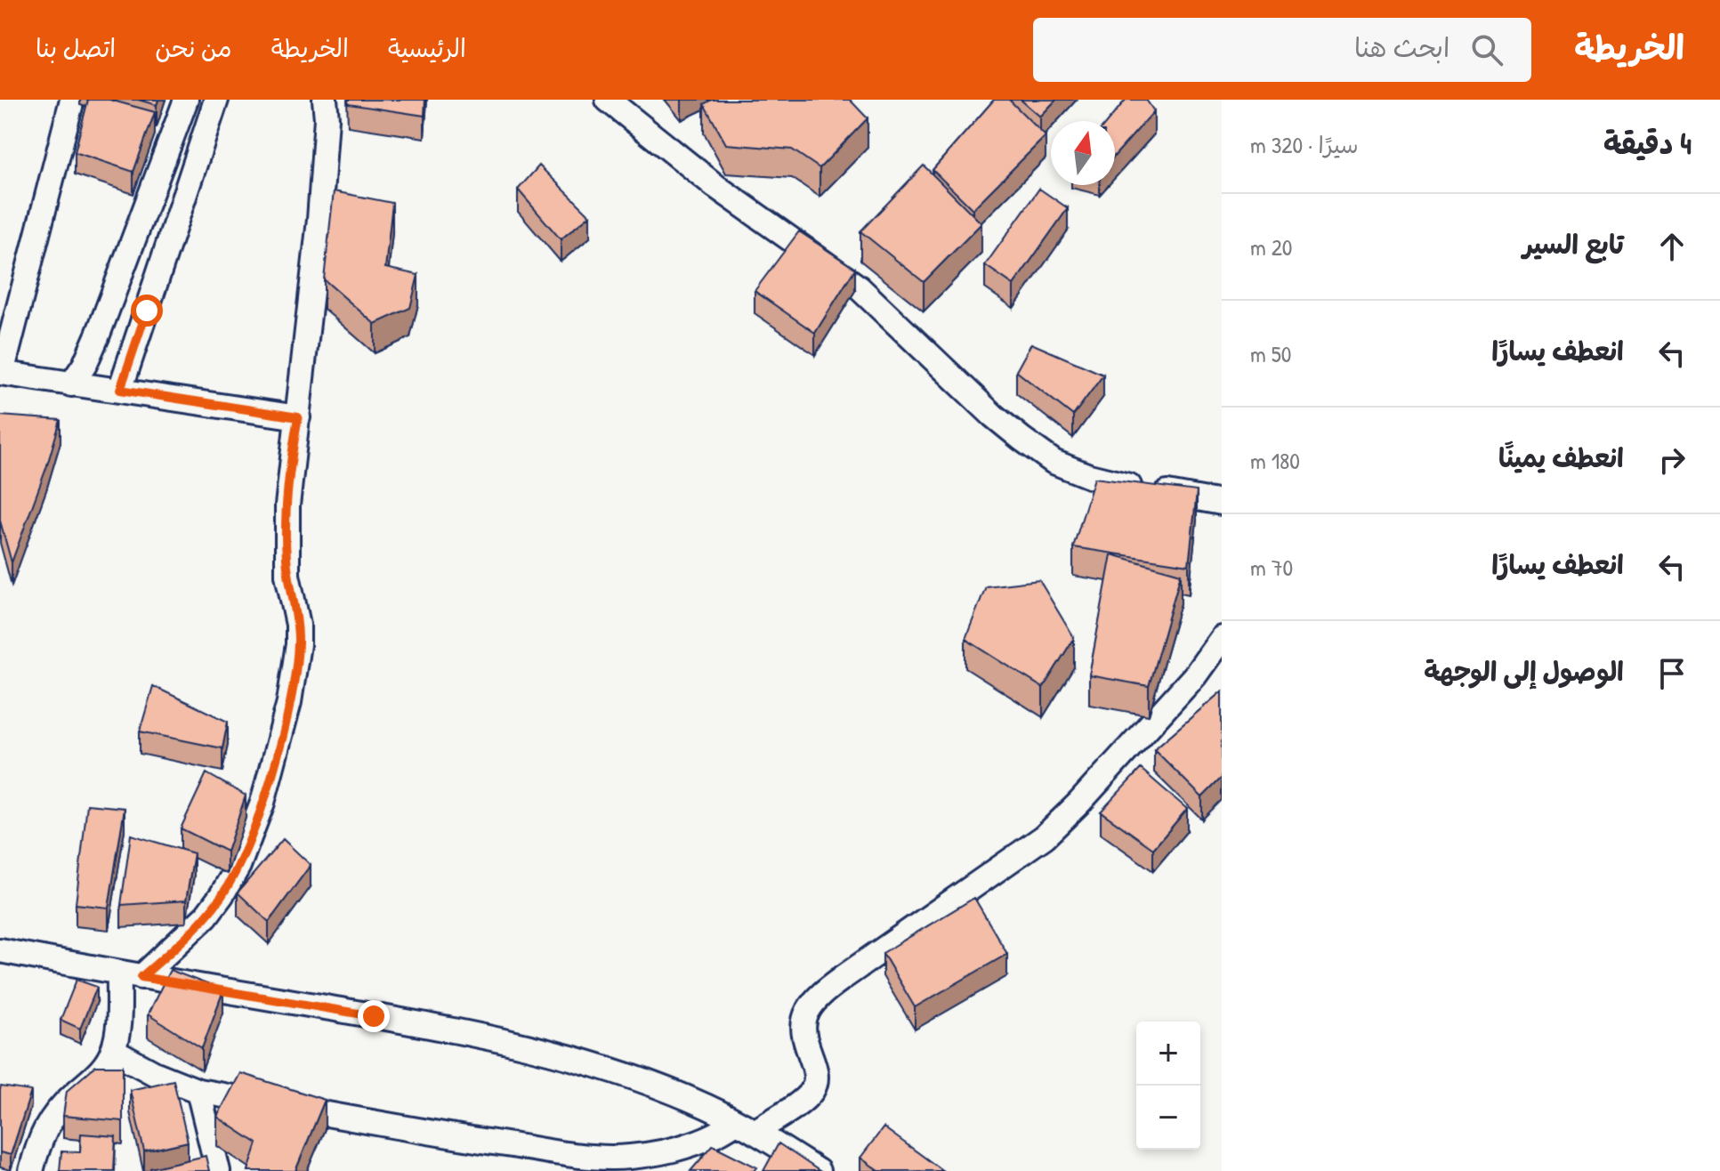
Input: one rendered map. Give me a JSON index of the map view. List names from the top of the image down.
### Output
{
  "north": "top",
  "page": {
    "header": "الخريطة",
    "search": "ابحث هنا",
    "nav": [
      "الرئيسية",
      "الخريطة",
      "من نحن",
      "اتصل بنا"
    ],
    "heading": ["4 دقيقة", "سيرًا · 320 m"],
    "list": [
      ["تابع السير", "20 m"],
      ["انعطف يسارًا", "50 m"],
      ["انعطف يمينًا", "180 m"],
      ["انعطف يسارًا", "70 m"],
      "الوصول إلى الوجهة"
    ],
    "map_buttons": ["+", "−"]
  }
}
